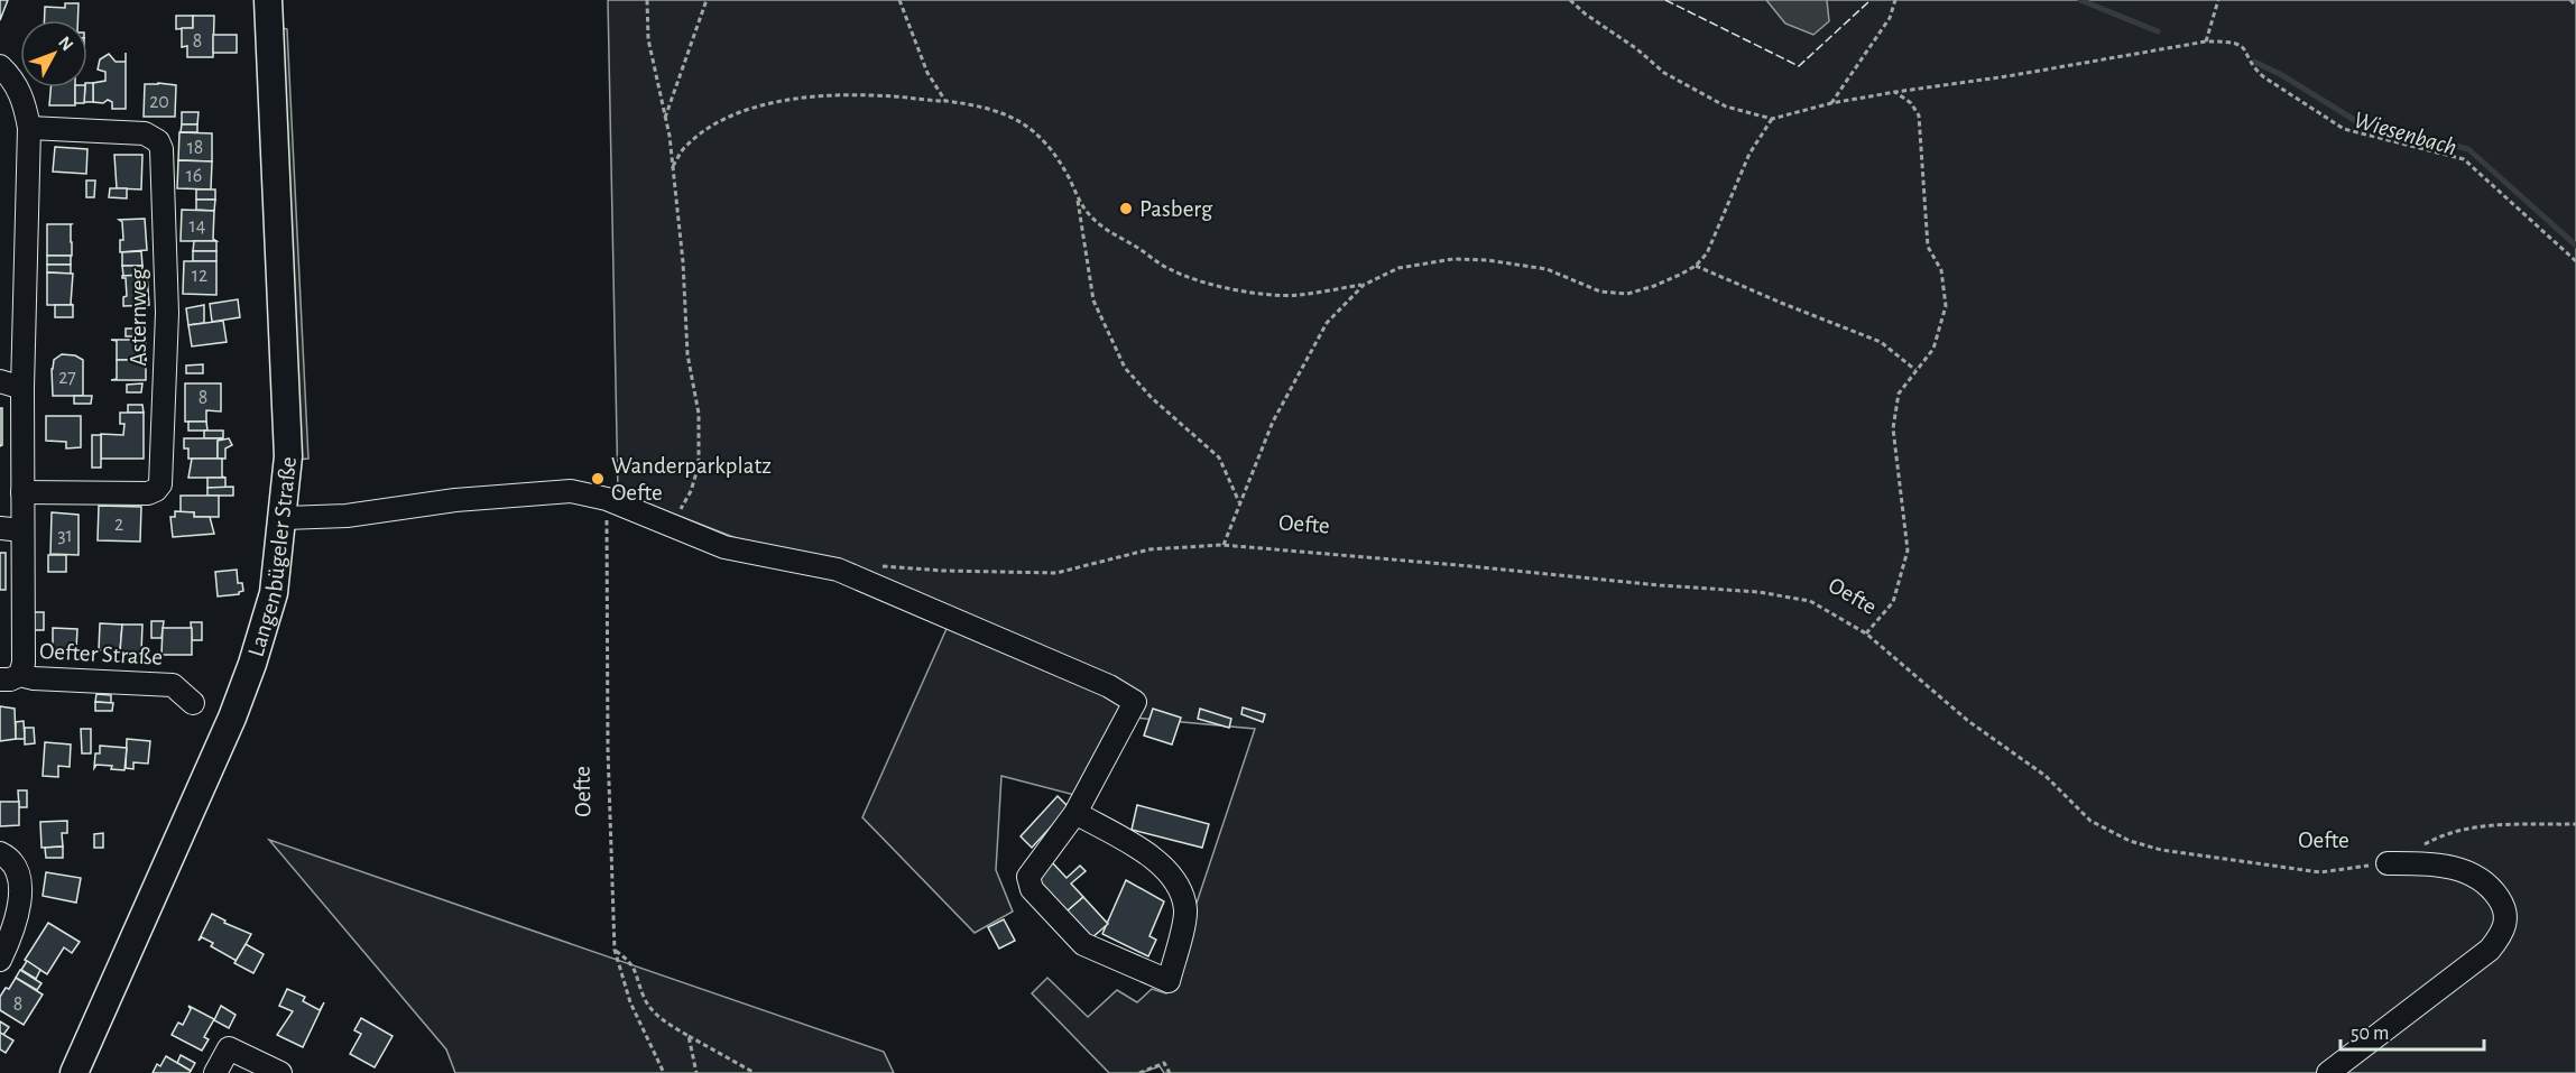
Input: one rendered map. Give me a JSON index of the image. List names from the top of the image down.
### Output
{
  "streets": {
    "main road": ["Langenbügeler Straße"],
    "street": ["Asternweg", "Oefter Straße"],
    "path": ["Oefte"]
  },
  "water": ["Wiesenbach"],
  "places": ["Pasberg", "Wanderparkplatz Oefte"],
  "house_numbers": [
    "8",
    "20",
    "18",
    "16",
    "14",
    "12",
    "27",
    "8",
    "2",
    "31",
    "8"
  ],
  "scale_bar": "50 m",
  "north": "top right"
}
